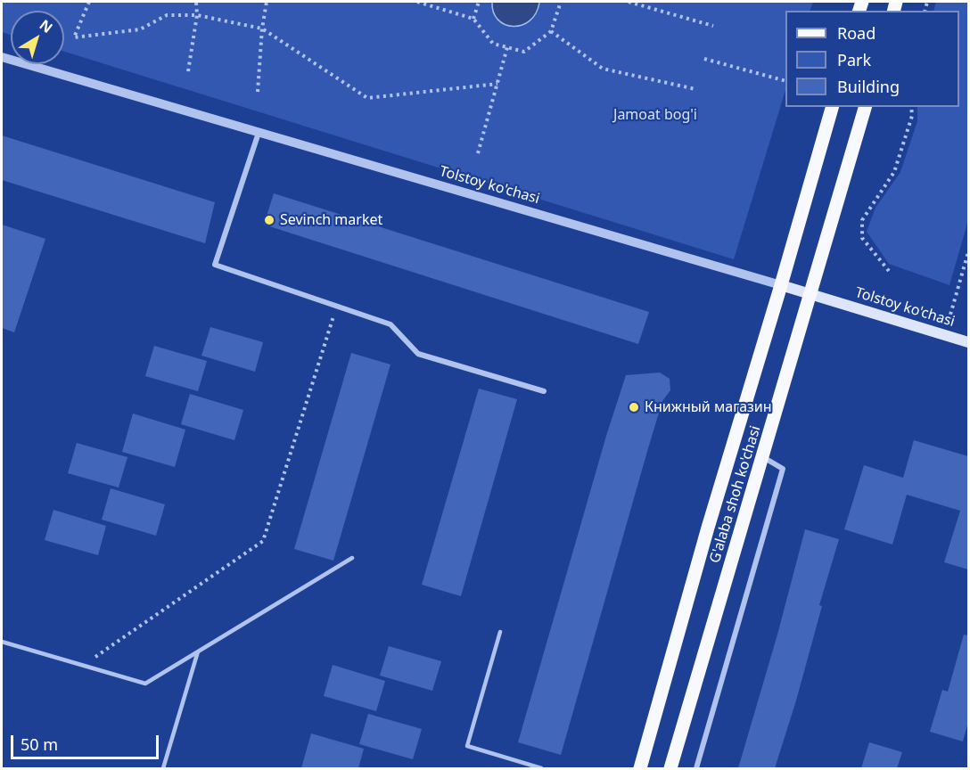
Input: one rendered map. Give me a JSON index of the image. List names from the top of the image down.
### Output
{
  "streets": {
    "main road": ["Tolstoy ko'chasi", "G'alaba shoh ko'chasi"]
  },
  "crossings": [
    ["Tolstoy ko'chasi", "G'alaba shoh ko'chasi"]
  ],
  "parks": ["Jamoat bog'i"],
  "places": ["Sevinch market", "Книжный магазин"],
  "legend": ["Road", "Park", "Building"],
  "scale_bar": "50 m",
  "north": "top right"
}
